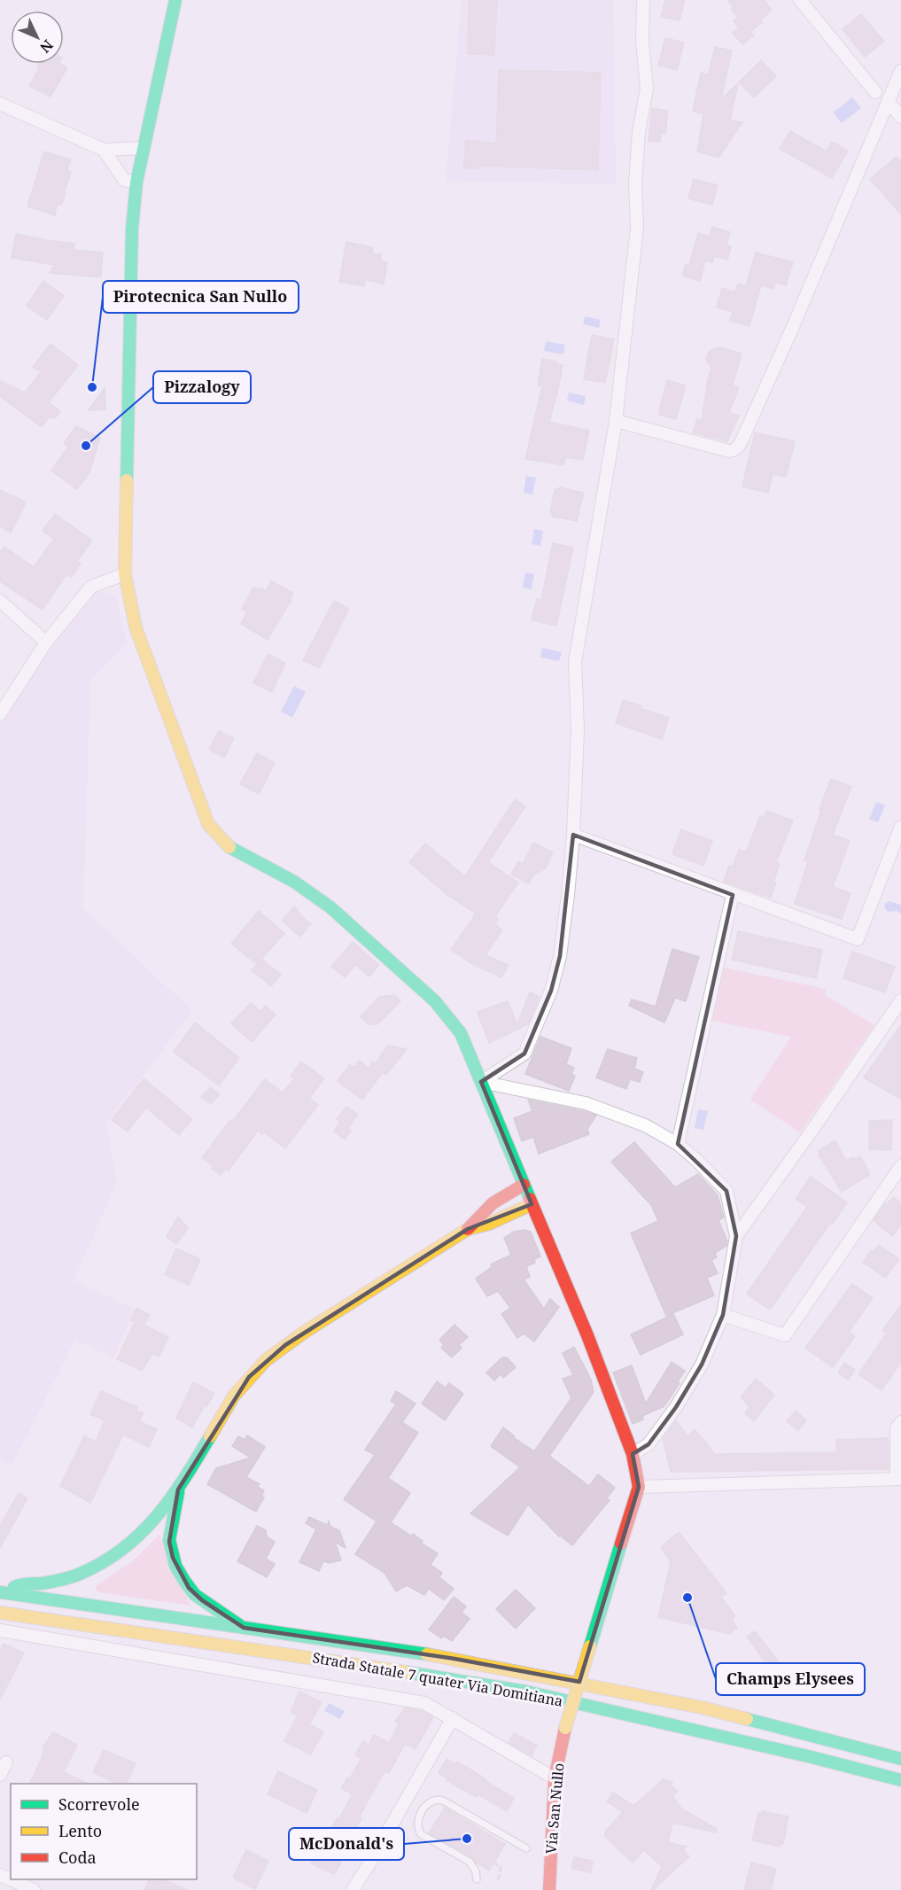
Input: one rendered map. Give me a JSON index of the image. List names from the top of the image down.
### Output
{
  "streets": {
    "main road": ["Strada Statale 7 quater Via Domitiana", "Via San Nullo"]
  },
  "places": [
    "Pirotecnica San Nullo",
    "Pizzalogy",
    "Champs Elysees",
    "McDonald's"
  ],
  "legend": ["Scorrevole", "Lento", "Coda"],
  "north": "bottom right"
}
